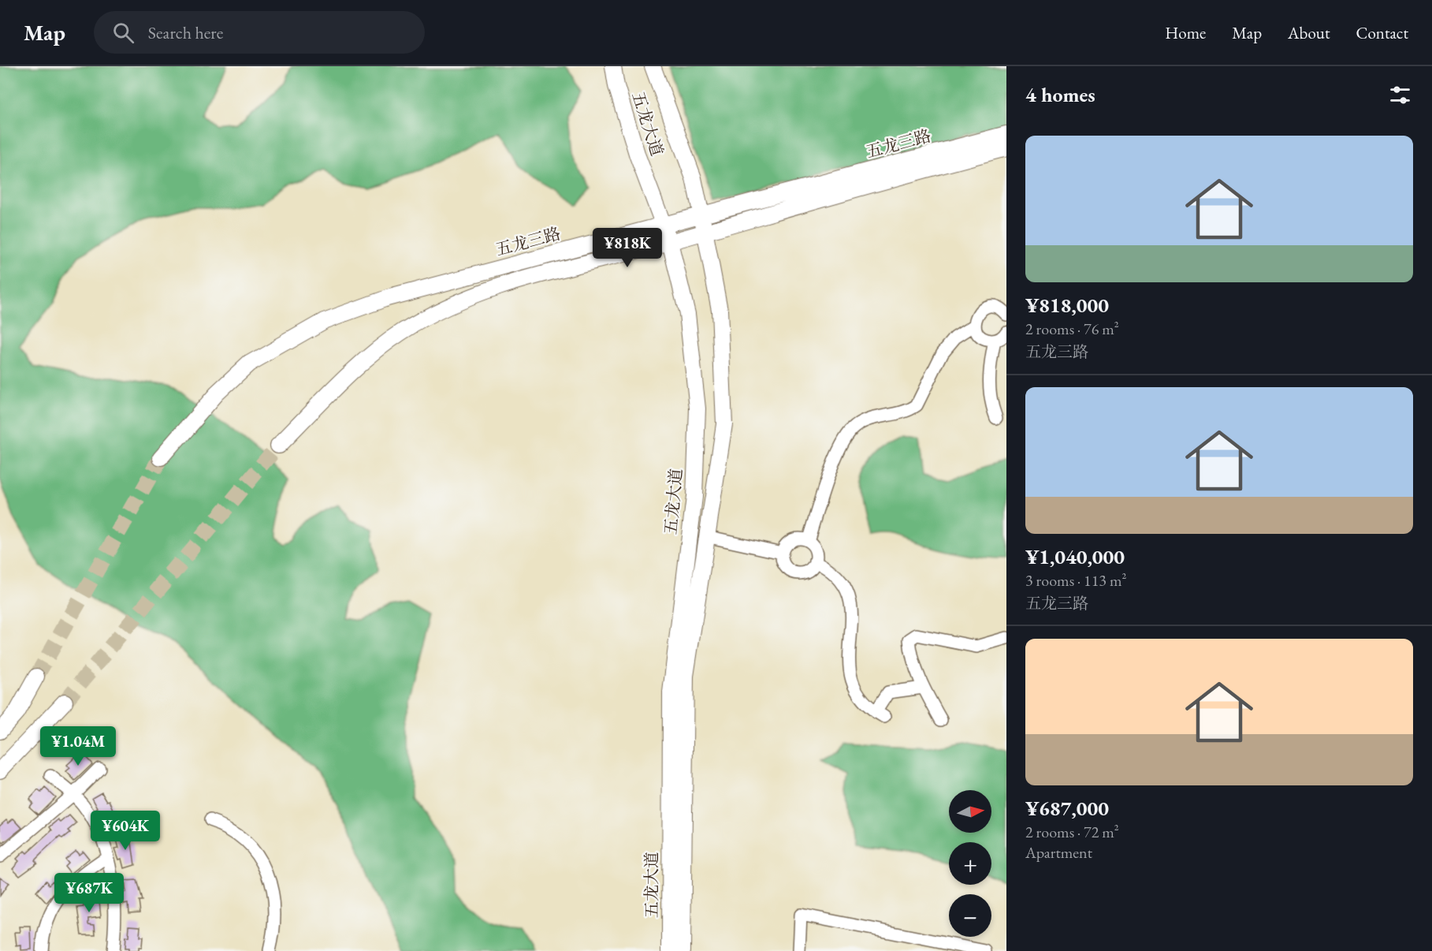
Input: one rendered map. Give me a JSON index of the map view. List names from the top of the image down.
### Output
{
  "streets": {
    "main road": ["五龙大道", "五龙三路"]
  },
  "crossings": [
    ["五龙大道", "五龙三路"]
  ],
  "north": "right",
  "page": {
    "header": "Map",
    "search": "Search here",
    "nav": [
      "Home",
      "Map",
      "About",
      "Contact"
    ],
    "heading": "4 homes",
    "list": [
      {
        "name": "¥818,000",
        "note": "2 rooms · 76 m² · 五龙三路"
      },
      {
        "name": "¥1,040,000",
        "note": "3 rooms · 113 m² · 五龙三路"
      },
      {
        "name": "¥687,000",
        "note": "2 rooms · 72 m² · Apartment"
      }
    ],
    "price": [
      "¥818K",
      "¥1.04M",
      "¥604K",
      "¥687K"
    ],
    "map_buttons": ["+", "−"]
  }
}
